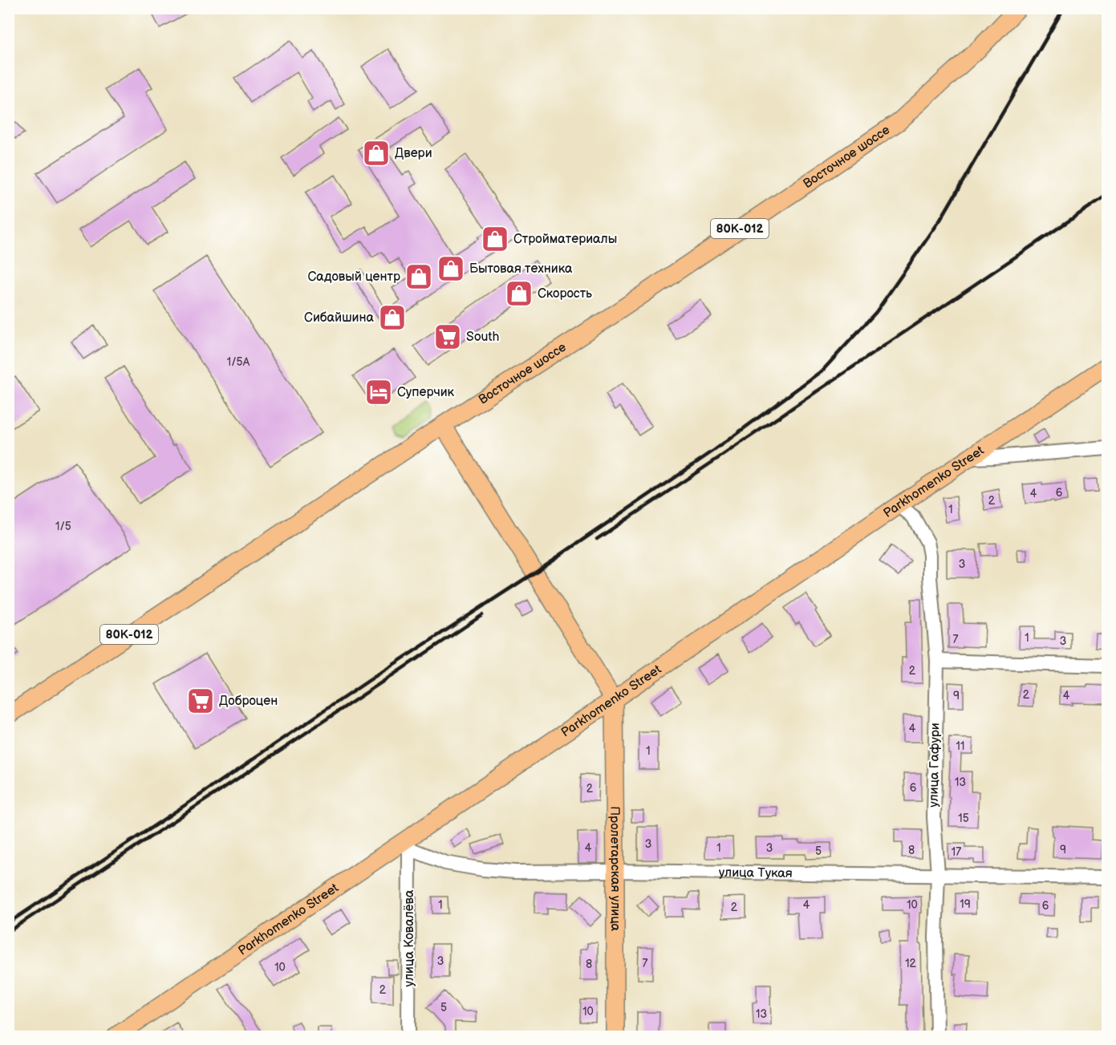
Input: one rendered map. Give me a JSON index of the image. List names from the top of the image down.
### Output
{
  "streets": {
    "main road": [
      "Восточное шоссе",
      "80К-012",
      "Parkhomenko Street",
      "Пролетарская улица"
    ],
    "street": ["улица Гафури", "улица Тукая", "улица Ковалёва"]
  },
  "crossings": [
    ["Parkhomenko Street", "улица Гафури"],
    ["Parkhomenko Street", "Пролетарская улица"],
    ["Parkhomenko Street", "улица Тукая"],
    ["Parkhomenko Street", "улица Ковалёва"],
    ["улица Гафури", "улица Тукая"],
    ["Пролетарская улица", "улица Тукая"],
    ["улица Тукая", "улица Ковалёва"]
  ],
  "places": {
    "shop": [
      "Двери",
      "Стройматериалы",
      "Бытовая техника",
      "Садовый центр",
      "Скорость",
      "Сибайшина"
    ],
    "supermarket": ["South", "Доброцен"],
    "hotel": ["Суперчик"]
  },
  "house_numbers": [
    "1/5А",
    "6",
    "4",
    "2",
    "1",
    "1/5",
    "3",
    "1",
    "7",
    "3",
    "2",
    "2",
    "9",
    "4",
    "4",
    "11",
    "1",
    "13",
    "6",
    "2",
    "15",
    "3",
    "4",
    "1",
    "3",
    "9",
    "8",
    "5",
    "17",
    "19",
    "1",
    "4",
    "10",
    "6",
    "2",
    "3",
    "7",
    "12",
    "8",
    "10",
    "2",
    "5",
    "10",
    "13"
  ]
}
